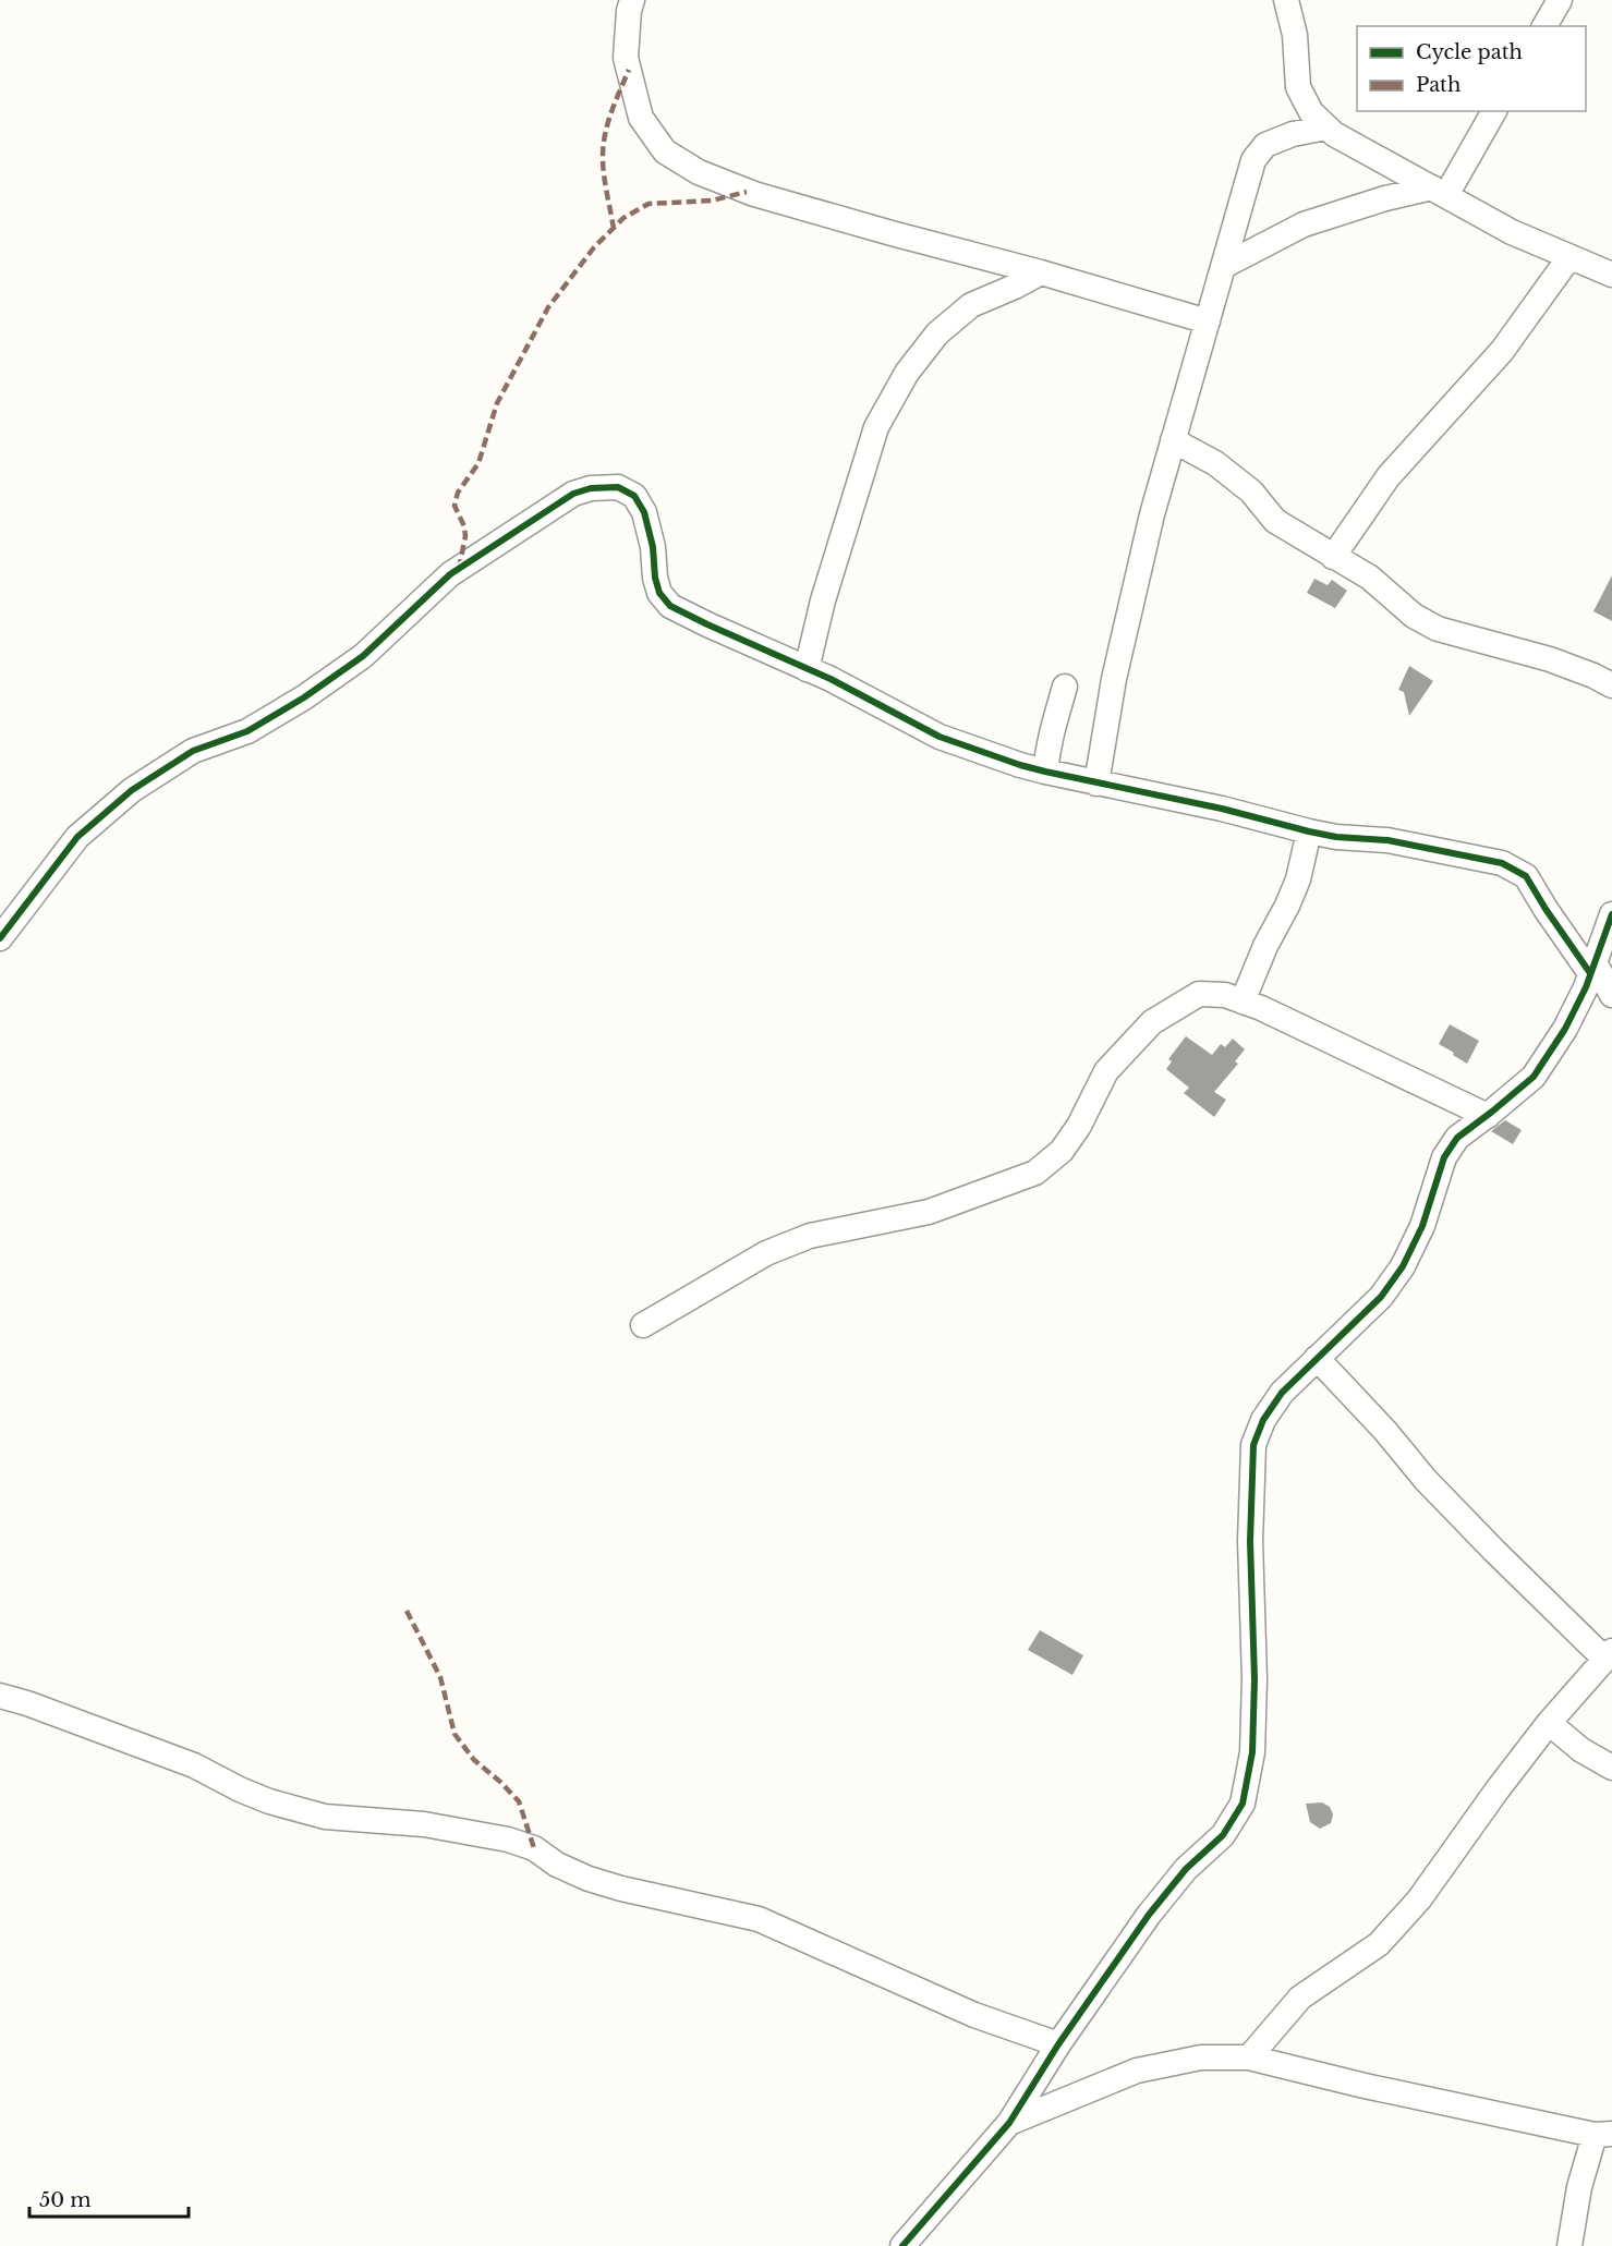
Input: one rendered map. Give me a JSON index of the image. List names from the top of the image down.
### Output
{
  "legend": ["Cycle path", "Path"],
  "scale_bar": "50 m"
}
